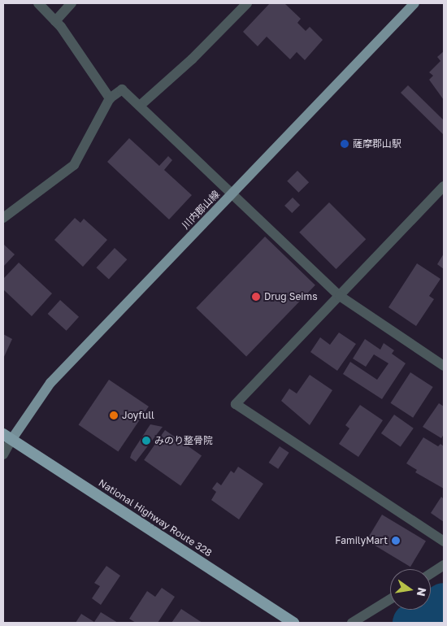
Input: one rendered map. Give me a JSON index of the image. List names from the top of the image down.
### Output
{
  "streets": {
    "highway": ["National Highway Route 328"],
    "main road": ["川内郡山線"]
  },
  "crossings": [
    ["川内郡山線", "National Highway Route 328"]
  ],
  "places": [
    "薩摩郡山駅",
    "Drug Seims",
    "Joyfull",
    "みのり整骨院",
    "FamilyMart"
  ],
  "north": "right"
}
